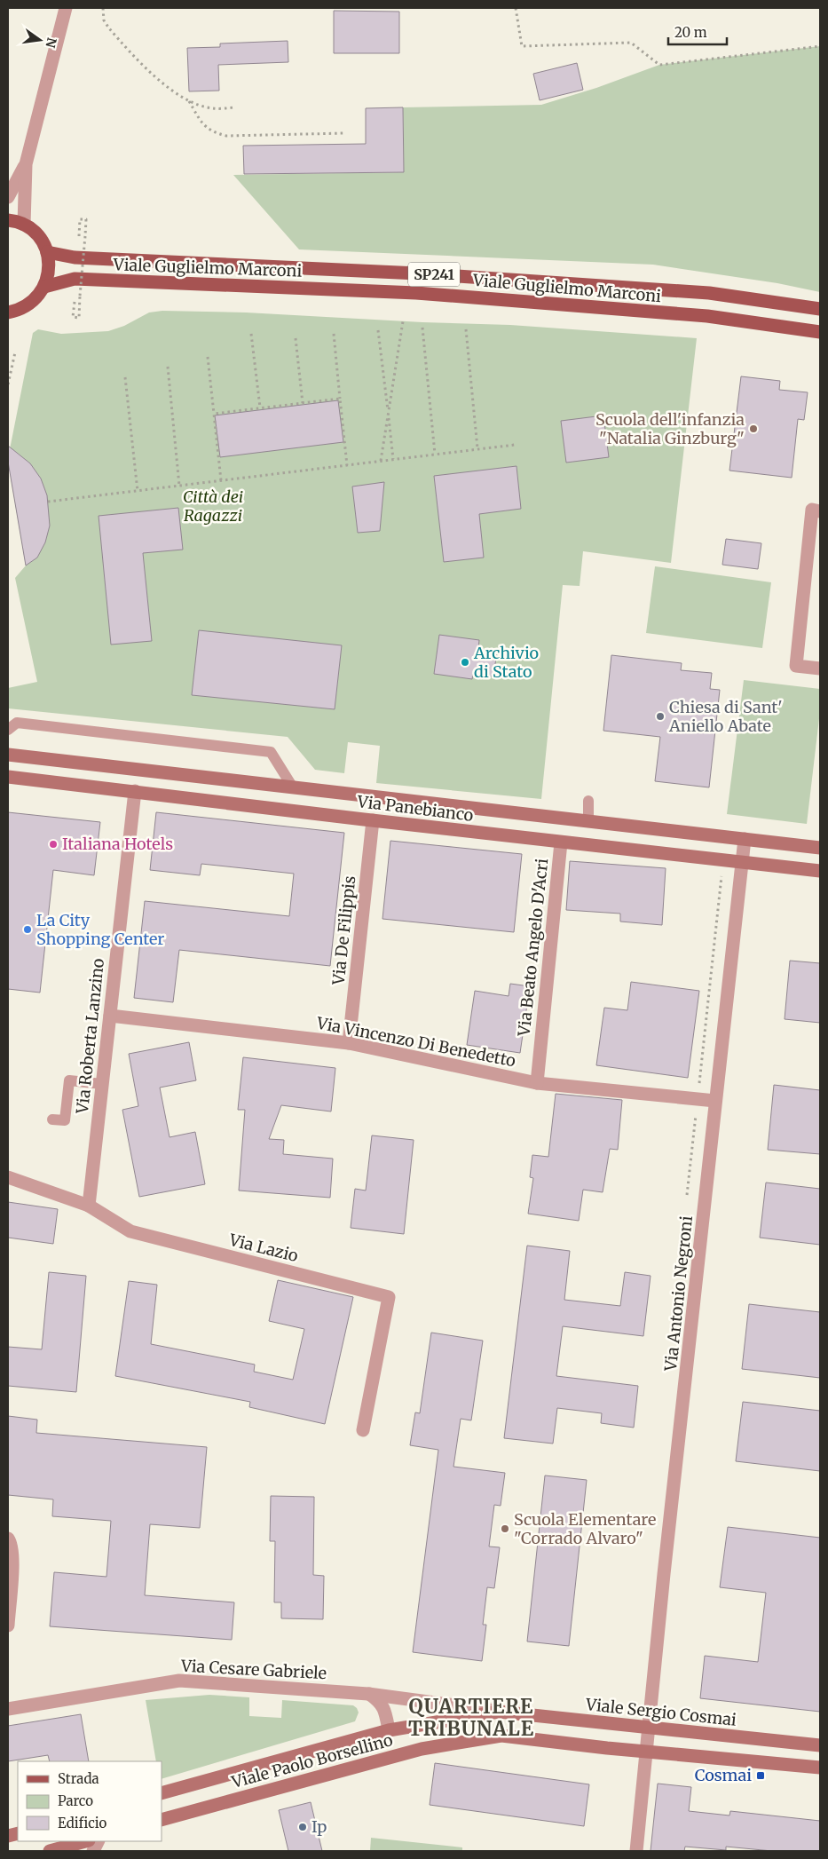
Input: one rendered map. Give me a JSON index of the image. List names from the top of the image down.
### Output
{
  "streets": {
    "main road": ["Viale Guglielmo Marconi", "SP241"],
    "street": [
      "Via Panebianco",
      "Via De Filippis",
      "Via Beato Angelo D'Acri",
      "Via Roberta Lanzino",
      "Via Vincenzo Di Benedetto",
      "Via Lazio",
      "Via Antonio Negroni",
      "Via Cesare Gabriele",
      "Viale Sergio Cosmai",
      "Viale Paolo Borsellino"
    ]
  },
  "crossings": [
    ["Via Panebianco", "Via De Filippis"],
    ["Via Panebianco", "Via Beato Angelo D'Acri"],
    ["Via Panebianco", "Via Roberta Lanzino"],
    ["Via Panebianco", "Via Antonio Negroni"],
    ["Via De Filippis", "Via Vincenzo Di Benedetto"],
    ["Via Beato Angelo D'Acri", "Via Vincenzo Di Benedetto"],
    ["Via Roberta Lanzino", "Via Vincenzo Di Benedetto"],
    ["Via Roberta Lanzino", "Via Lazio"],
    ["Via Vincenzo Di Benedetto", "Via Antonio Negroni"],
    ["Via Antonio Negroni", "Viale Sergio Cosmai"],
    ["Via Antonio Negroni", "Viale Paolo Borsellino"],
    ["Via Cesare Gabriele", "Viale Sergio Cosmai"],
    ["Via Cesare Gabriele", "Viale Paolo Borsellino"],
    ["Viale Sergio Cosmai", "Viale Paolo Borsellino"]
  ],
  "districts": ["QUARTIERE TRIBUNALE"],
  "parks": ["Città dei Ragazzi"],
  "places": {
    "other": [
      "Scuola dell'infanzia \"Natalia Ginzburg\"",
      "Archivio di Stato",
      "Chiesa di Sant' Aniello Abate",
      "Italiana Hotels",
      "La City Shopping Center",
      "Scuola Elementare \"Corrado Alvaro\"",
      "Ip"
    ],
    "transit": ["Cosmai"]
  },
  "legend": ["Strada", "Parco", "Edificio"],
  "scale_bar": "20 m",
  "north": "right"
}
